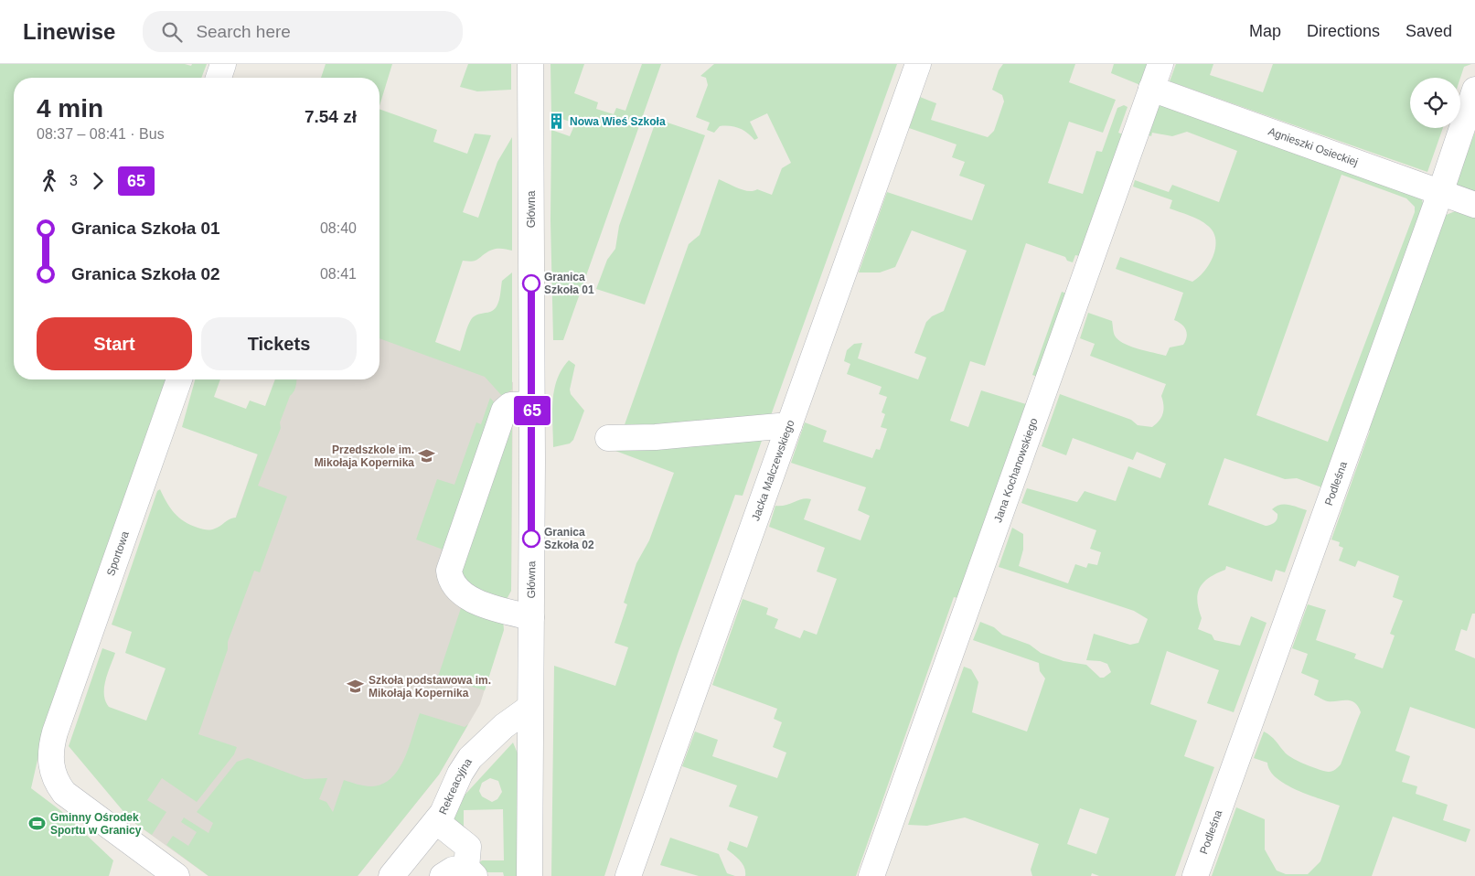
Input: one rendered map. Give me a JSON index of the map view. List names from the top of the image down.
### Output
{
  "streets": {
    "street": [
      "Agnieszki Osieckiej",
      "Główna",
      "Jacka Malczewskiego",
      "Jana Kochanowskiego",
      "Podleśna",
      "Sportowa",
      "Rekreacyjna"
    ]
  },
  "crossings": [
    ["Agnieszki Osieckiej", "Jana Kochanowskiego"],
    ["Agnieszki Osieckiej", "Podleśna"],
    ["Główna", "Rekreacyjna"]
  ],
  "places": {
    "building": ["Nowa Wieś Szkoła"],
    "other": ["Granica Szkoła 01", "Granica Szkoła 02"],
    "school or university": ["Przedszkole im. Mikołaja Kopernika", "Szkoła podstawowa im. Mikołaja Kopernika"],
    "sports": ["Gminny Ośrodek Sportu w Granicy"]
  },
  "lines": ["bus line 65"],
  "page": {
    "header": "Linewise",
    "search": "Search here",
    "nav": ["Map", "Directions", "Saved"],
    "on_map": "65",
    "heading": ["4 min", "08:37 – 08:41 · Bus", "7.54 zł"],
    "legs": ["3", "65"],
    "list": [
      {
        "name": "Granica Szkoła 01",
        "value": "08:40"
      },
      {
        "name": "Granica Szkoła 02",
        "value": "08:41"
      }
    ],
    "buttons": ["Start", "Tickets"]
  }
}
